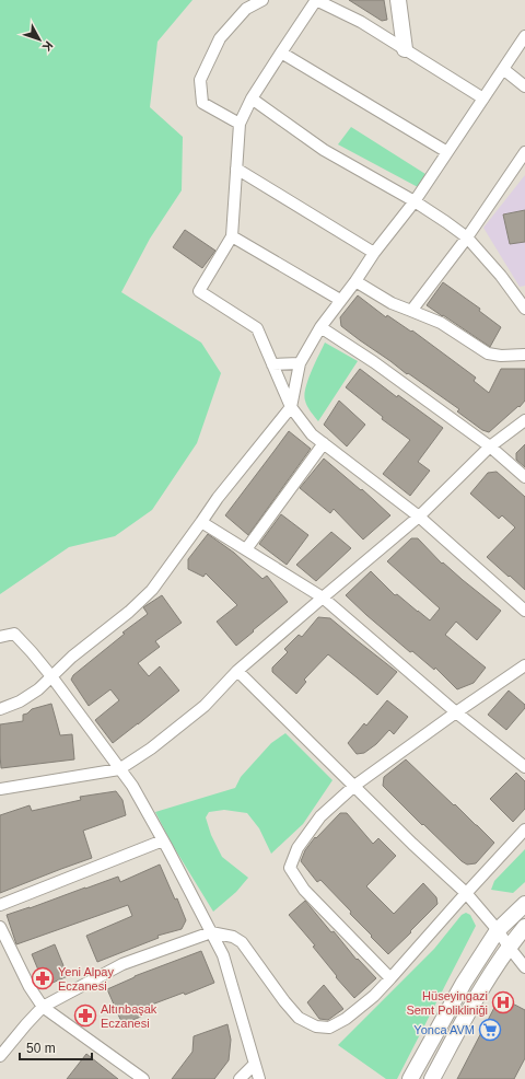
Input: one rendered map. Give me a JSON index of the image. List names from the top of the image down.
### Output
{
  "places": {
    "pharmacy": ["Yeni Alpay Eczanesi", "Altınbaşak Eczanesi"],
    "hospital": ["Hüseyingazi Semt Polikliniği"],
    "supermarket": ["Yonca AVM"]
  },
  "scale_bar": "50 m",
  "north": "bottom right"
}
